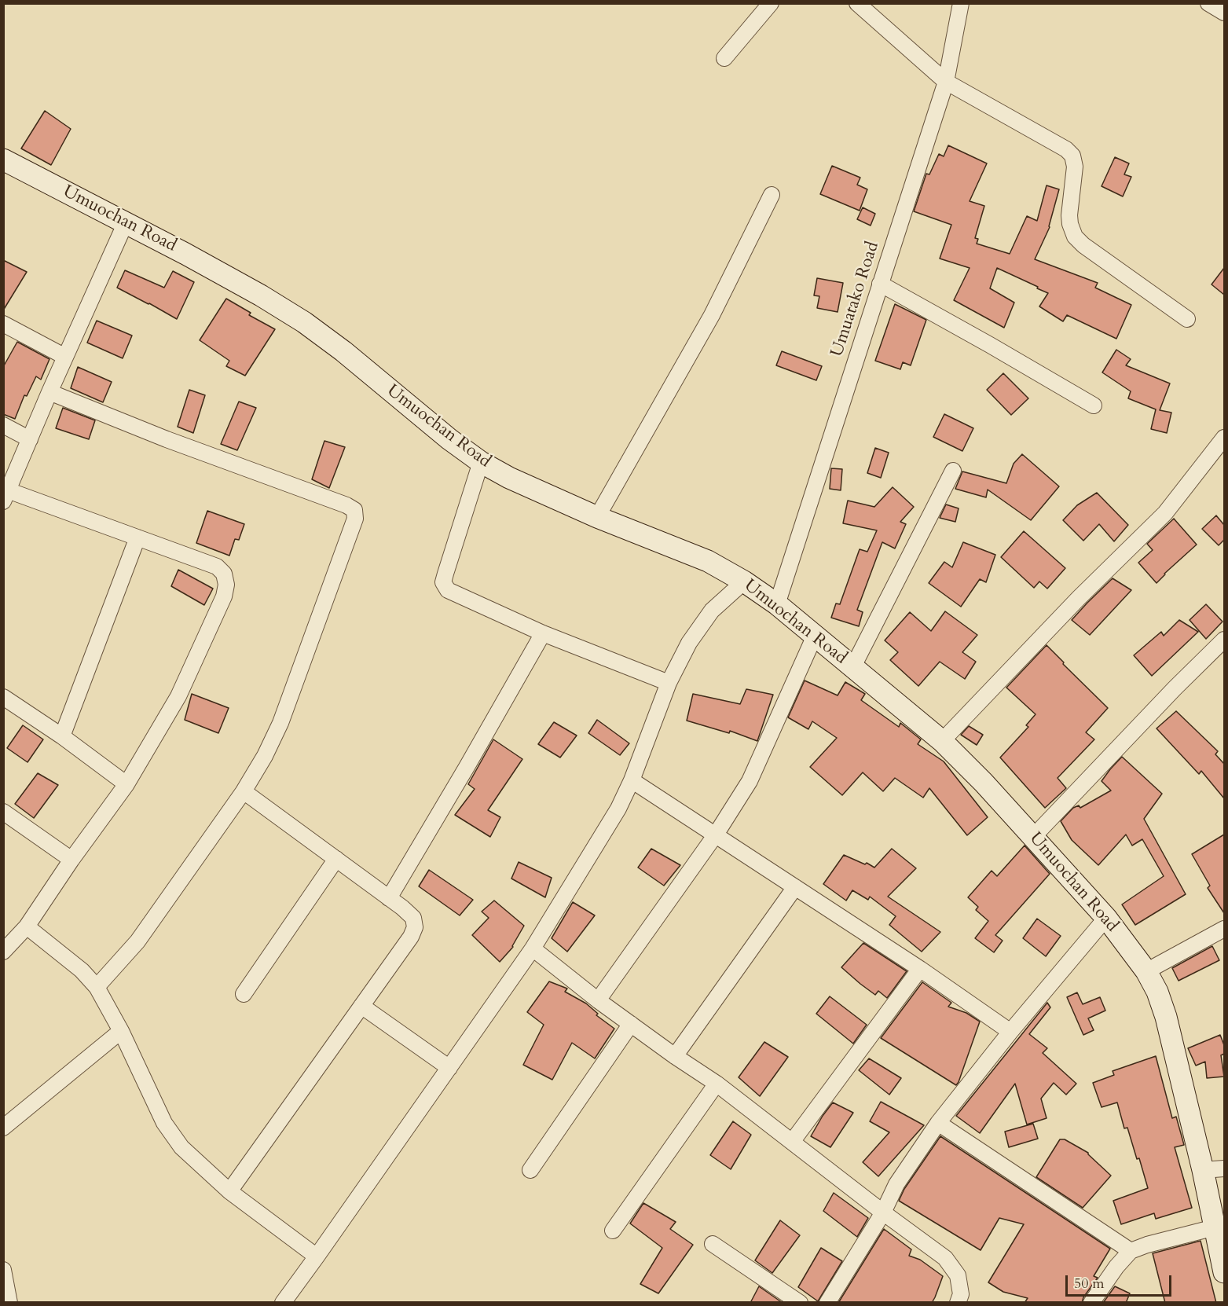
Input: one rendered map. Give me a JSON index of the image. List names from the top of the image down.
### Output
{
  "streets": {
    "street": ["Umuochan Road", "Umuatako Road"]
  },
  "crossings": [
    ["Umuochan Road", "Umuatako Road"]
  ],
  "scale_bar": "50 m"
}
